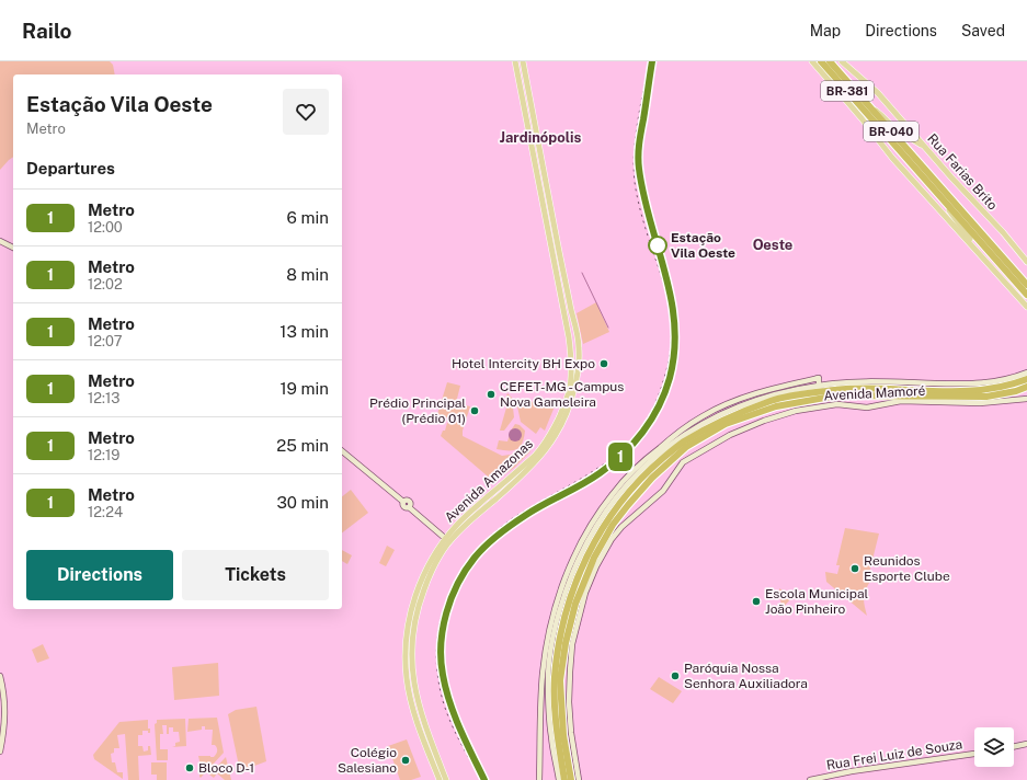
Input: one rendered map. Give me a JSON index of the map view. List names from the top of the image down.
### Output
{
  "streets": {
    "highway": ["BR-381", "BR-040"],
    "main road": ["Rua Farias Brito", "Avenida Amazonas"],
    "street": ["Avenida Mamoré", "Rua Frei Luiz de Souza"]
  },
  "crossings": [
    ["BR-381", "BR-040"]
  ],
  "districts": ["Jardinópolis", "Oeste"],
  "places": [
    "Estação Vila Oeste",
    "Hotel Intercity BH Expo",
    "CEFET-MG - Campus Nova Gameleira",
    "Prédio Principal (Prédio 01)",
    "Reunidos Esporte Clube",
    "Escola Municipal João Pinheiro",
    "Paróquia Nossa Senhora Auxiliadora",
    "Colégio Salesiano",
    "Bloco D-1"
  ],
  "lines": ["metro line 1"],
  "page": {
    "header": "Railo",
    "nav": ["Map", "Directions", "Saved"],
    "on_map": "1",
    "heading": [
      ["Estação Vila Oeste", "Metro"],
      "Departures"
    ],
    "list": [
      {
        "mark": "1",
        "name": "Metro",
        "note": "12:00",
        "value": "6 min"
      },
      {
        "mark": "1",
        "name": "Metro",
        "note": "12:02",
        "value": "8 min"
      },
      {
        "mark": "1",
        "name": "Metro",
        "note": "12:07",
        "value": "13 min"
      },
      {
        "mark": "1",
        "name": "Metro",
        "note": "12:13",
        "value": "19 min"
      },
      {
        "mark": "1",
        "name": "Metro",
        "note": "12:19",
        "value": "25 min"
      },
      {
        "mark": "1",
        "name": "Metro",
        "note": "12:24",
        "value": "30 min"
      }
    ],
    "buttons": ["Directions", "Tickets"]
  }
}
